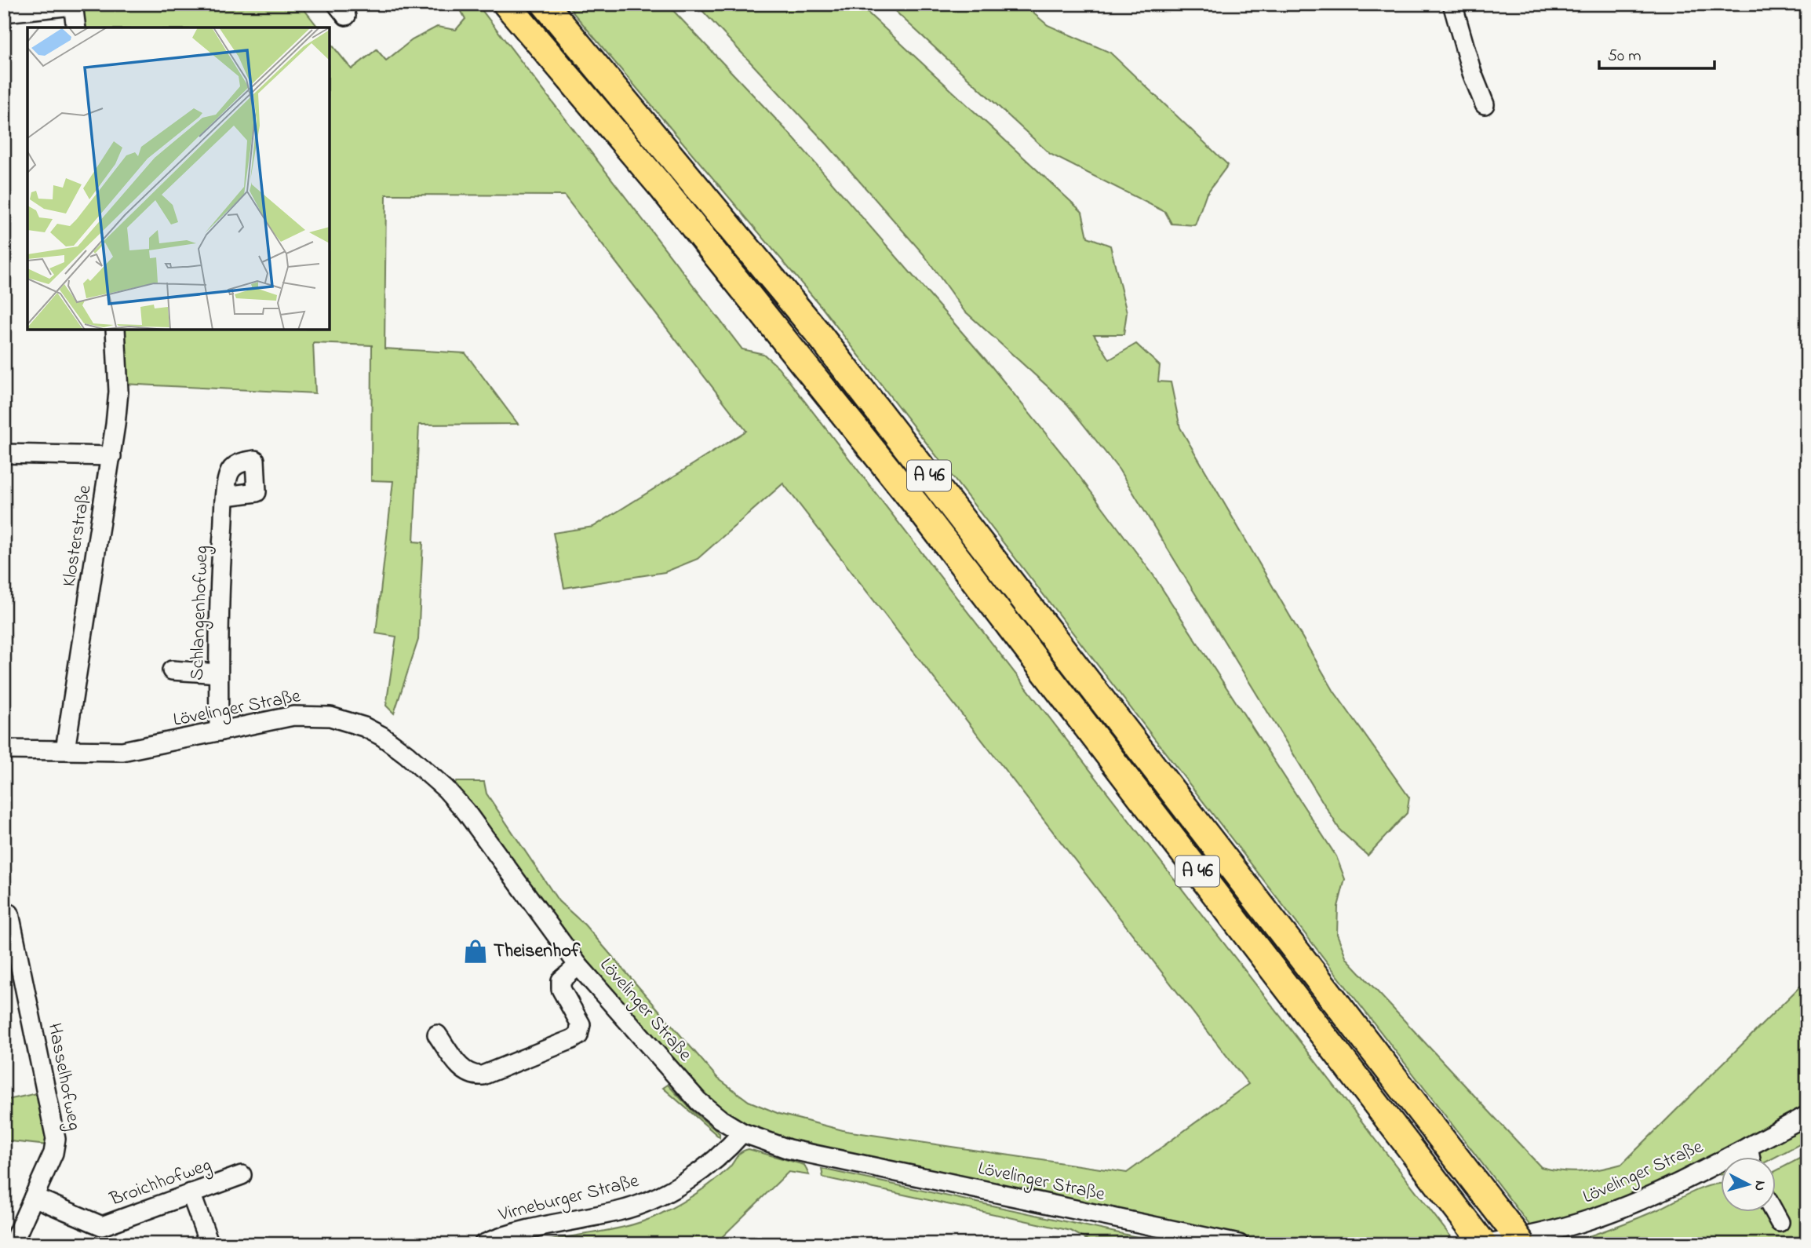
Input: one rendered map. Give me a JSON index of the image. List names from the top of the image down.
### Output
{
  "streets": {
    "highway": ["A 46"],
    "street": [
      "Klosterstraße",
      "Schlangenhofweg",
      "Lövelinger Straße",
      "Hasselhofweg",
      "Broichhofweg",
      "Virneburger Straße"
    ]
  },
  "crossings": [
    ["A 46", "Lövelinger Straße"],
    ["Klosterstraße", "Lövelinger Straße"],
    ["Schlangenhofweg", "Lövelinger Straße"],
    ["Lövelinger Straße", "Virneburger Straße"],
    ["Hasselhofweg", "Broichhofweg"]
  ],
  "places": {
    "shop": ["Theisenhof"]
  },
  "scale_bar": "50 m",
  "north": "right"
}
